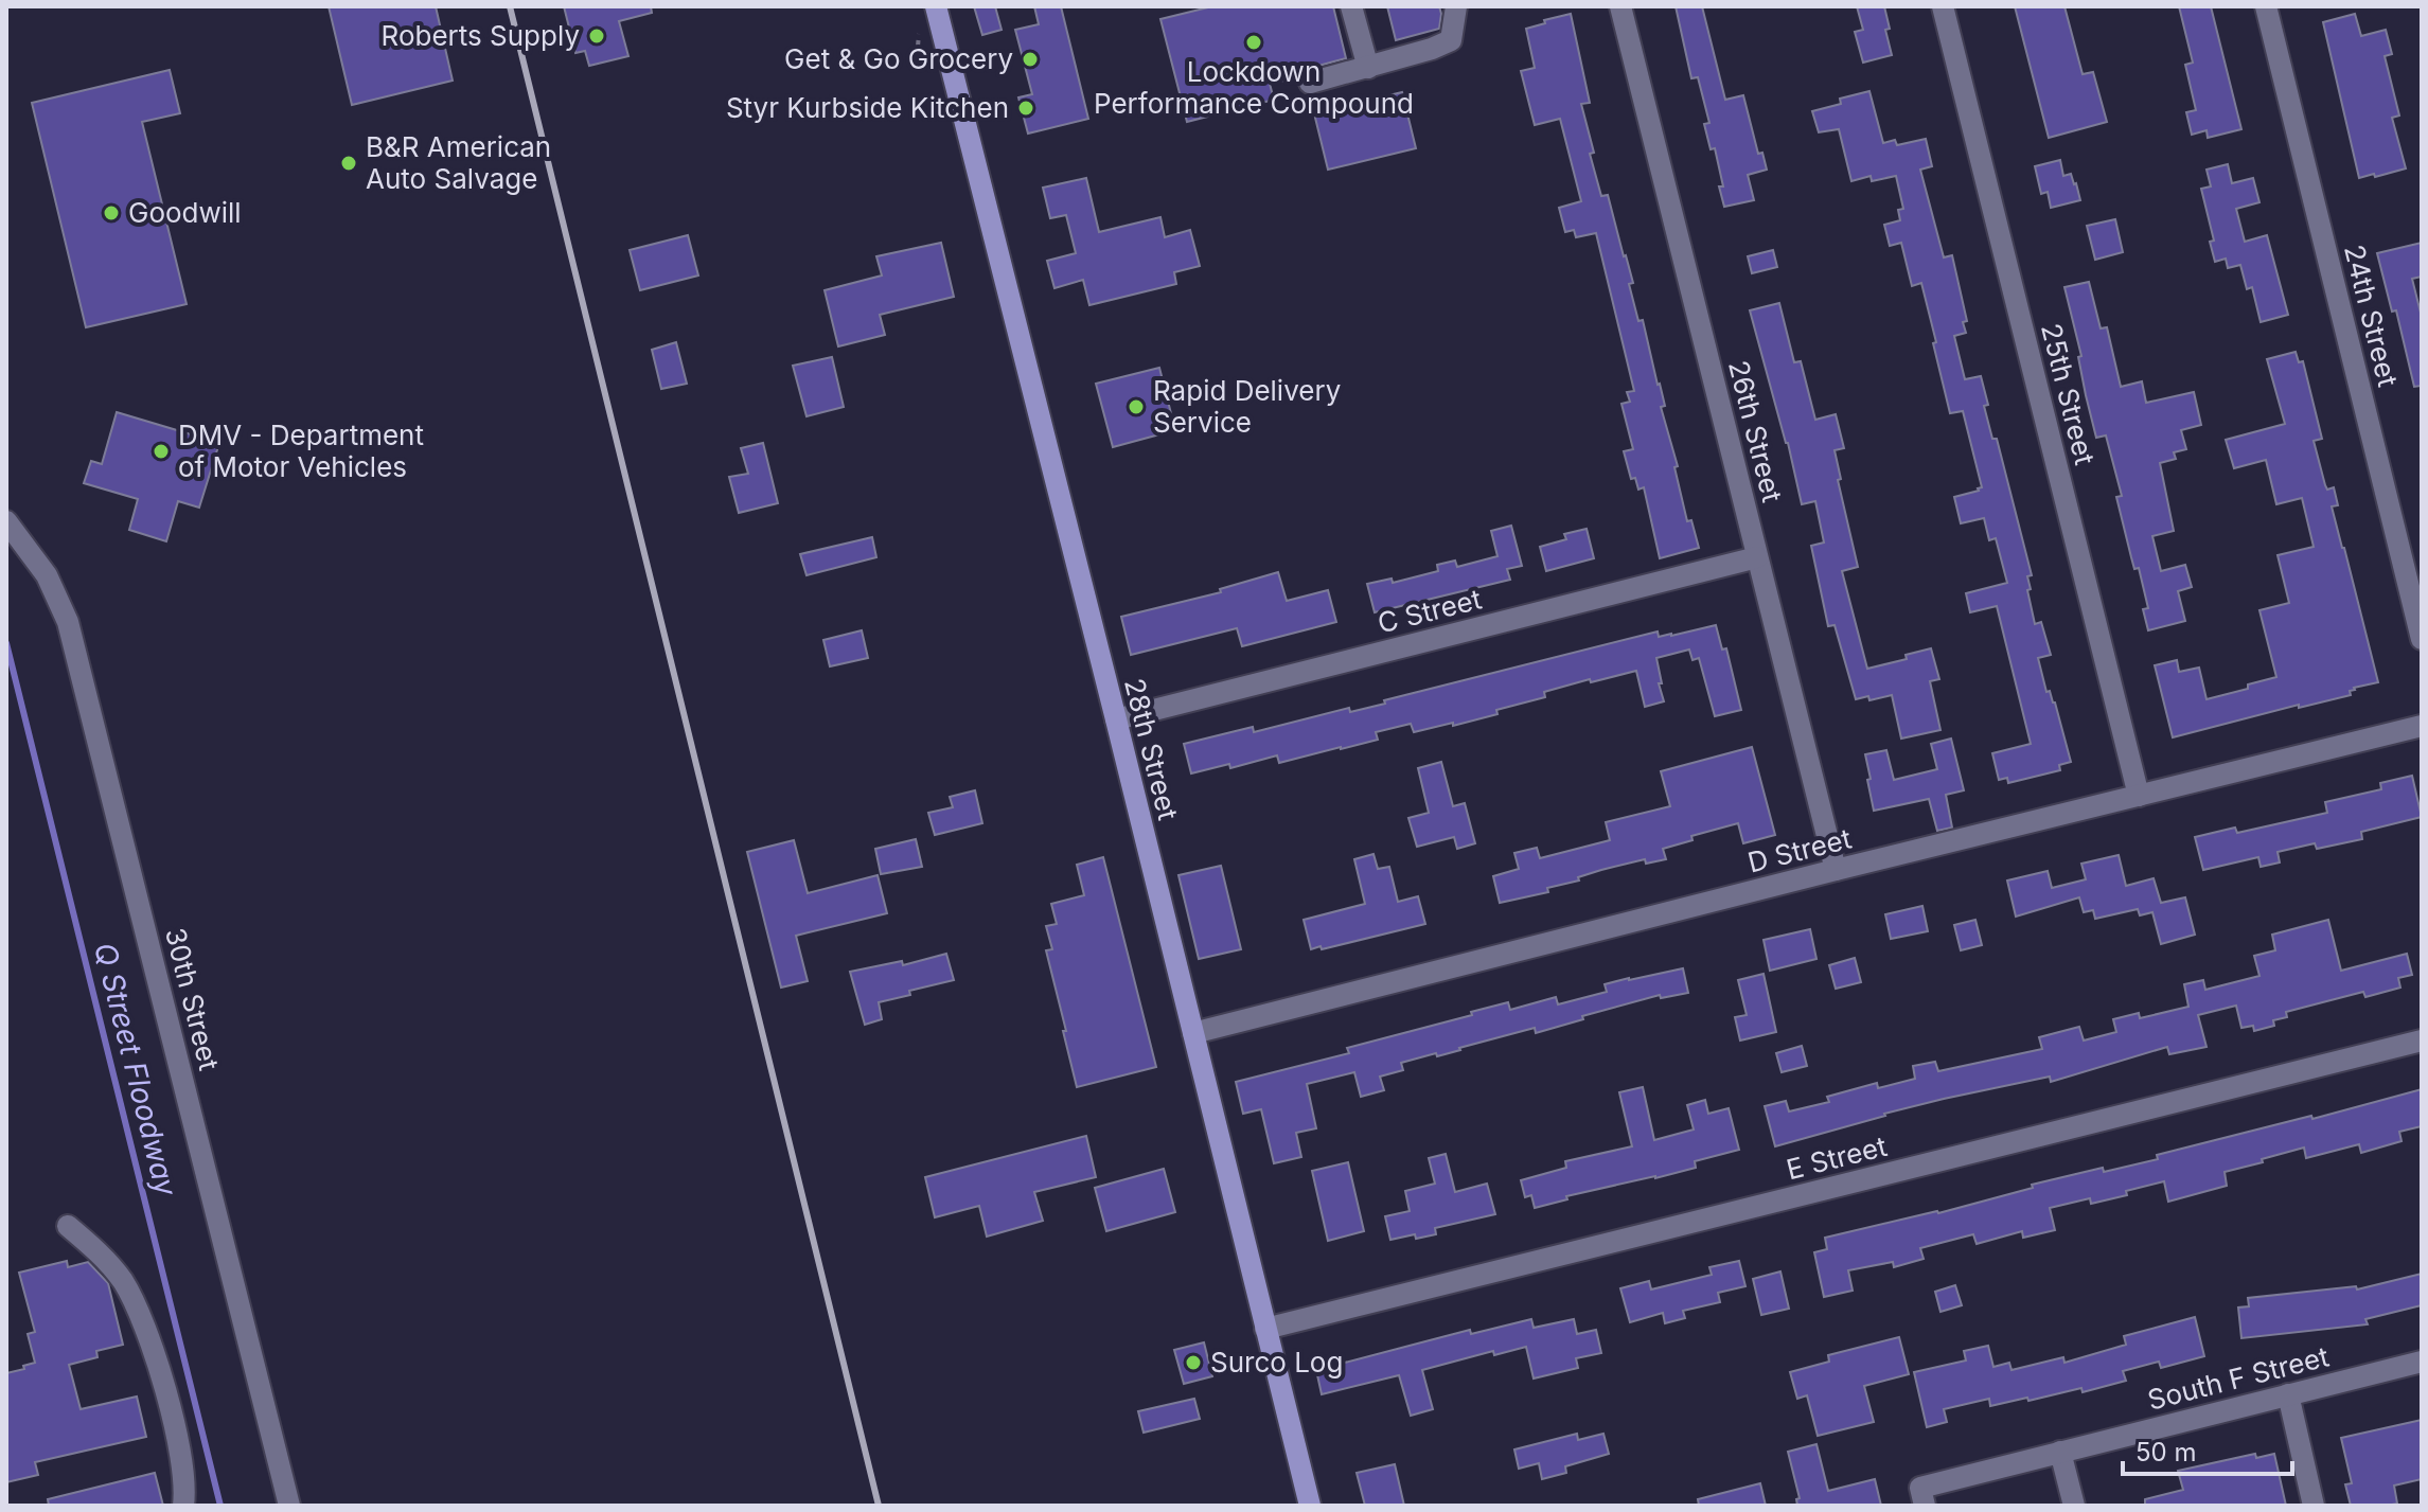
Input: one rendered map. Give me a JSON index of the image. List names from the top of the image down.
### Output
{
  "streets": {
    "main road": ["28th Street"],
    "street": [
      "24th Street",
      "25th Street",
      "26th Street",
      "C Street",
      "D Street",
      "30th Street",
      "E Street",
      "South F Street"
    ]
  },
  "crossings": [
    ["25th Street", "D Street"],
    ["26th Street", "C Street"],
    ["26th Street", "D Street"],
    ["C Street", "28th Street"],
    ["28th Street", "D Street"],
    ["28th Street", "E Street"]
  ],
  "water": ["Q Street Floodway"],
  "places": [
    "Roberts Supply",
    "Lockdown Performance Compound",
    "Get & Go Grocery",
    "Styr Kurbside Kitchen",
    "B&R American Auto Salvage",
    "Goodwill",
    "Rapid Delivery Service",
    "DMV - Department of Motor Vehicles",
    "Surco Log"
  ],
  "scale_bar": "50 m"
}
